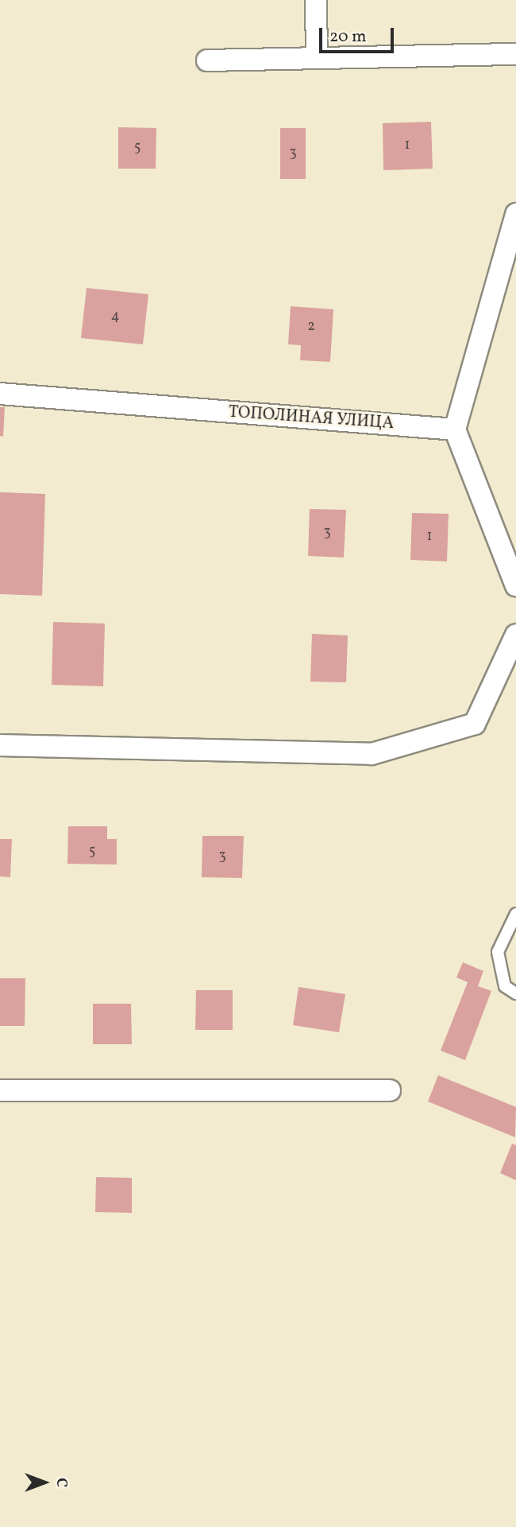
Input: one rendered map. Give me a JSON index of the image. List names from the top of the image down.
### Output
{
  "streets": {
    "street": ["ТОПОЛИНАЯ УЛИЦА"]
  },
  "house_numbers": [
    "1",
    "5",
    "3",
    "4",
    "2",
    "3",
    "1",
    "5",
    "3"
  ],
  "scale_bar": "20 m",
  "north": "right"
}
